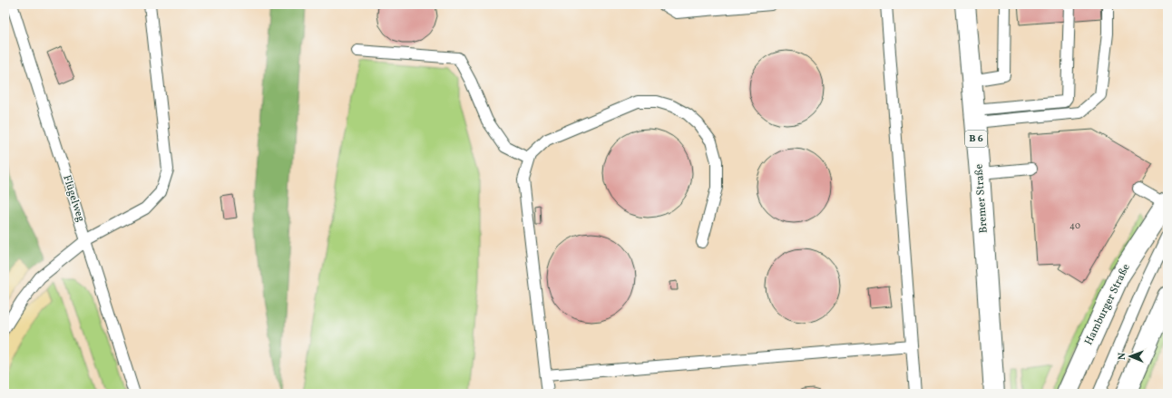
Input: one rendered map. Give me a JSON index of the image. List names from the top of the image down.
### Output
{
  "streets": {
    "main road": ["B 6", "Bremer Straße", "Hamburger Straße"],
    "lane": ["Flügelweg"]
  },
  "house_numbers": ["40"],
  "north": "left"
}
